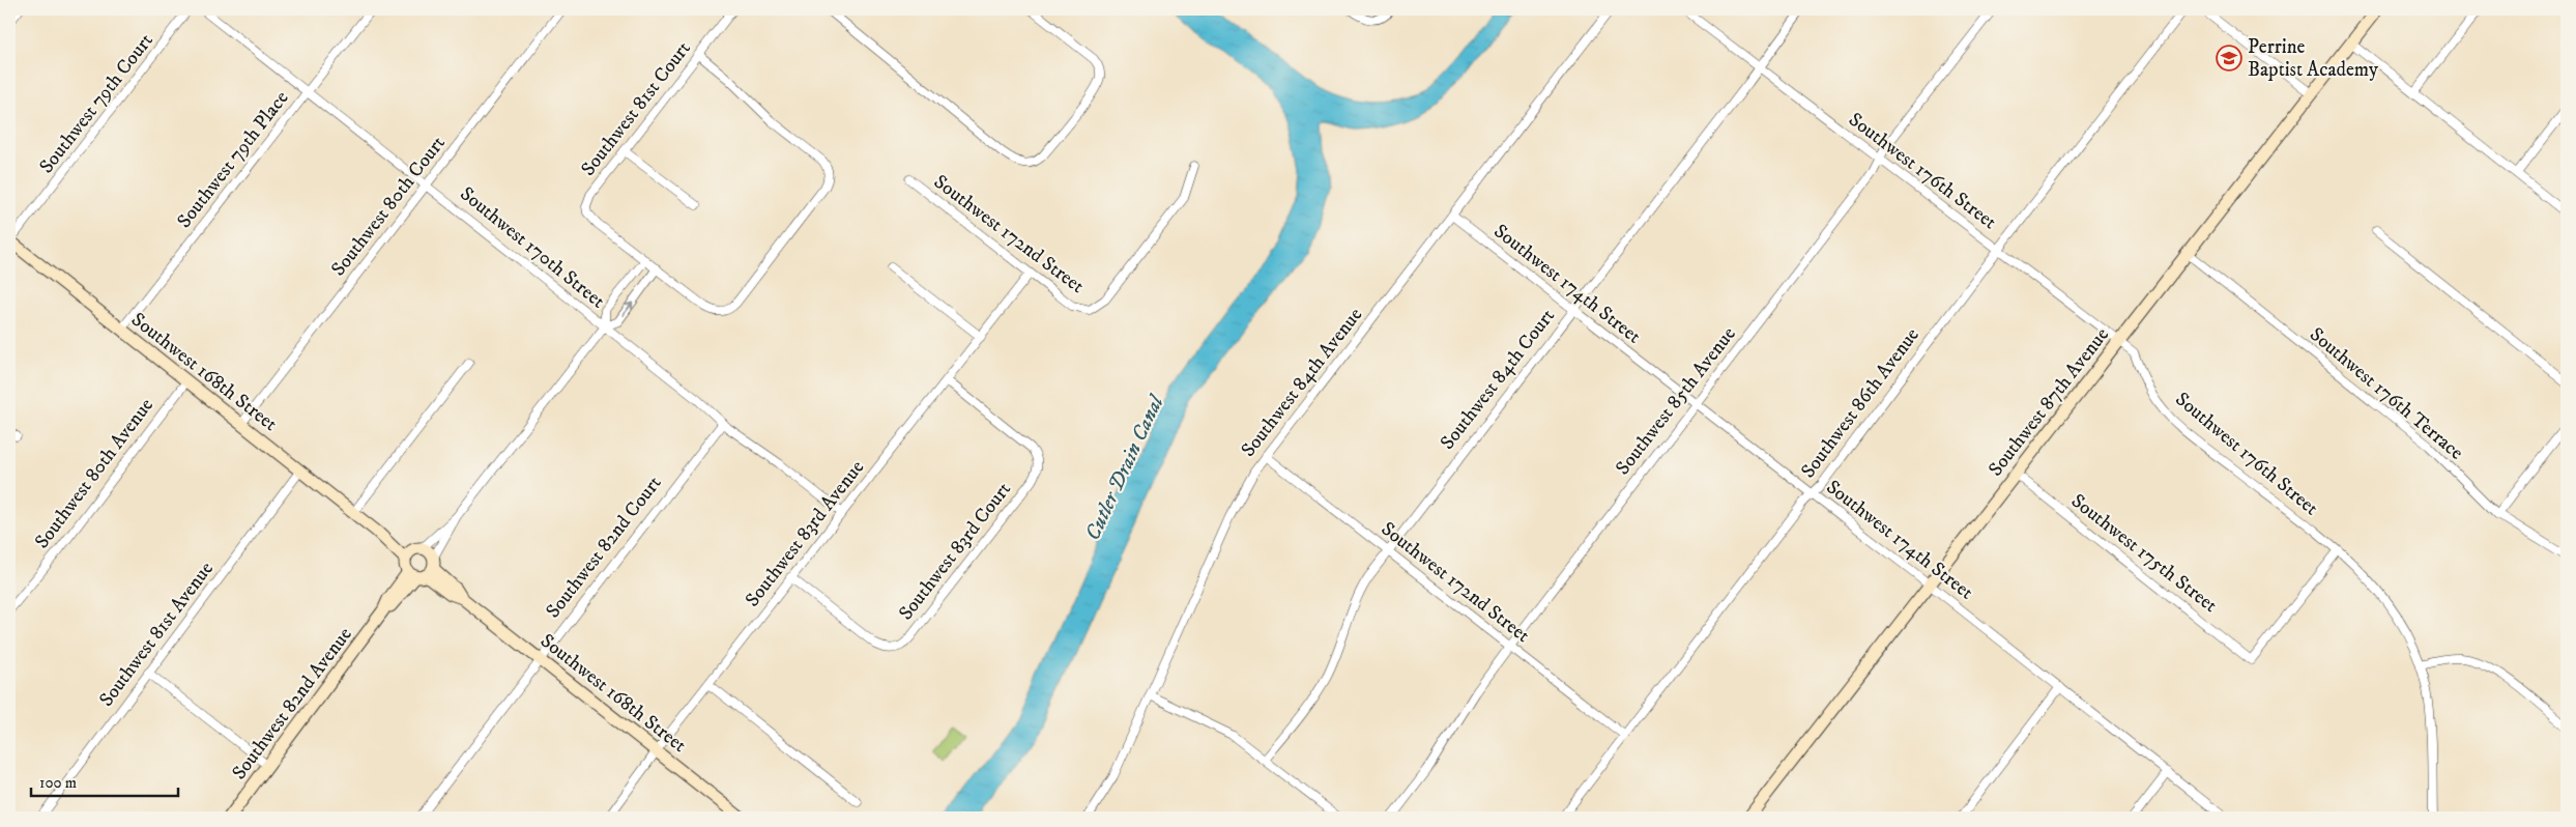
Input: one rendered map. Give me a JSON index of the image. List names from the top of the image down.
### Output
{
  "streets": {
    "street": [
      "Southwest 79th Court",
      "Southwest 81st Court",
      "Southwest 79th Place",
      "Southwest 176th Street",
      "Southwest 80th Court",
      "Southwest 172nd Street",
      "Southwest 170th Street",
      "Southwest 174th Street",
      "Southwest 168th Street",
      "Southwest 84th Court",
      "Southwest 84th Avenue",
      "Southwest 176th Terrace",
      "Southwest 85th Avenue",
      "Southwest 87th Avenue",
      "Southwest 86th Avenue",
      "Southwest 80th Avenue",
      "Southwest 83rd Avenue",
      "Southwest 82nd Court",
      "Southwest 83rd Court",
      "Southwest 175th Street",
      "Southwest 81st Avenue",
      "Southwest 82nd Avenue"
    ]
  },
  "crossings": [
    ["Southwest 79th Court", "Southwest 168th Street"],
    ["Southwest 81st Court", "Southwest 82nd Avenue"],
    ["Southwest 79th Place", "Southwest 170th Street"],
    ["Southwest 79th Place", "Southwest 168th Street"],
    ["Southwest 176th Street", "Southwest 84th Court"],
    ["Southwest 176th Street", "Southwest 85th Avenue"],
    ["Southwest 176th Street", "Southwest 87th Avenue"],
    ["Southwest 176th Street", "Southwest 86th Avenue"],
    ["Southwest 176th Street", "Southwest 175th Street"],
    ["Southwest 80th Court", "Southwest 170th Street"],
    ["Southwest 80th Court", "Southwest 168th Street"],
    ["Southwest 172nd Street", "Southwest 84th Court"],
    ["Southwest 172nd Street", "Southwest 84th Avenue"],
    ["Southwest 172nd Street", "Southwest 85th Avenue"],
    ["Southwest 172nd Street", "Southwest 86th Avenue"],
    ["Southwest 172nd Street", "Southwest 83rd Avenue"],
    ["Southwest 170th Street", "Southwest 83rd Avenue"],
    ["Southwest 170th Street", "Southwest 82nd Court"],
    ["Southwest 170th Street", "Southwest 82nd Avenue"],
    ["Southwest 174th Street", "Southwest 84th Court"],
    ["Southwest 174th Street", "Southwest 84th Avenue"],
    ["Southwest 174th Street", "Southwest 85th Avenue"],
    ["Southwest 174th Street", "Southwest 87th Avenue"],
    ["Southwest 174th Street", "Southwest 86th Avenue"],
    ["Southwest 168th Street", "Southwest 80th Avenue"],
    ["Southwest 168th Street", "Southwest 83rd Avenue"],
    ["Southwest 168th Street", "Southwest 82nd Court"],
    ["Southwest 168th Street", "Southwest 81st Avenue"],
    ["Southwest 168th Street", "Southwest 82nd Avenue"],
    ["Southwest 176th Terrace", "Southwest 87th Avenue"],
    ["Southwest 87th Avenue", "Southwest 175th Street"],
    ["Southwest 83rd Avenue", "Southwest 83rd Court"]
  ],
  "water": ["Cutler Drain Canal"],
  "places": {
    "school or university": ["Perrine Baptist Academy"]
  },
  "scale_bar": "100 m"
}
